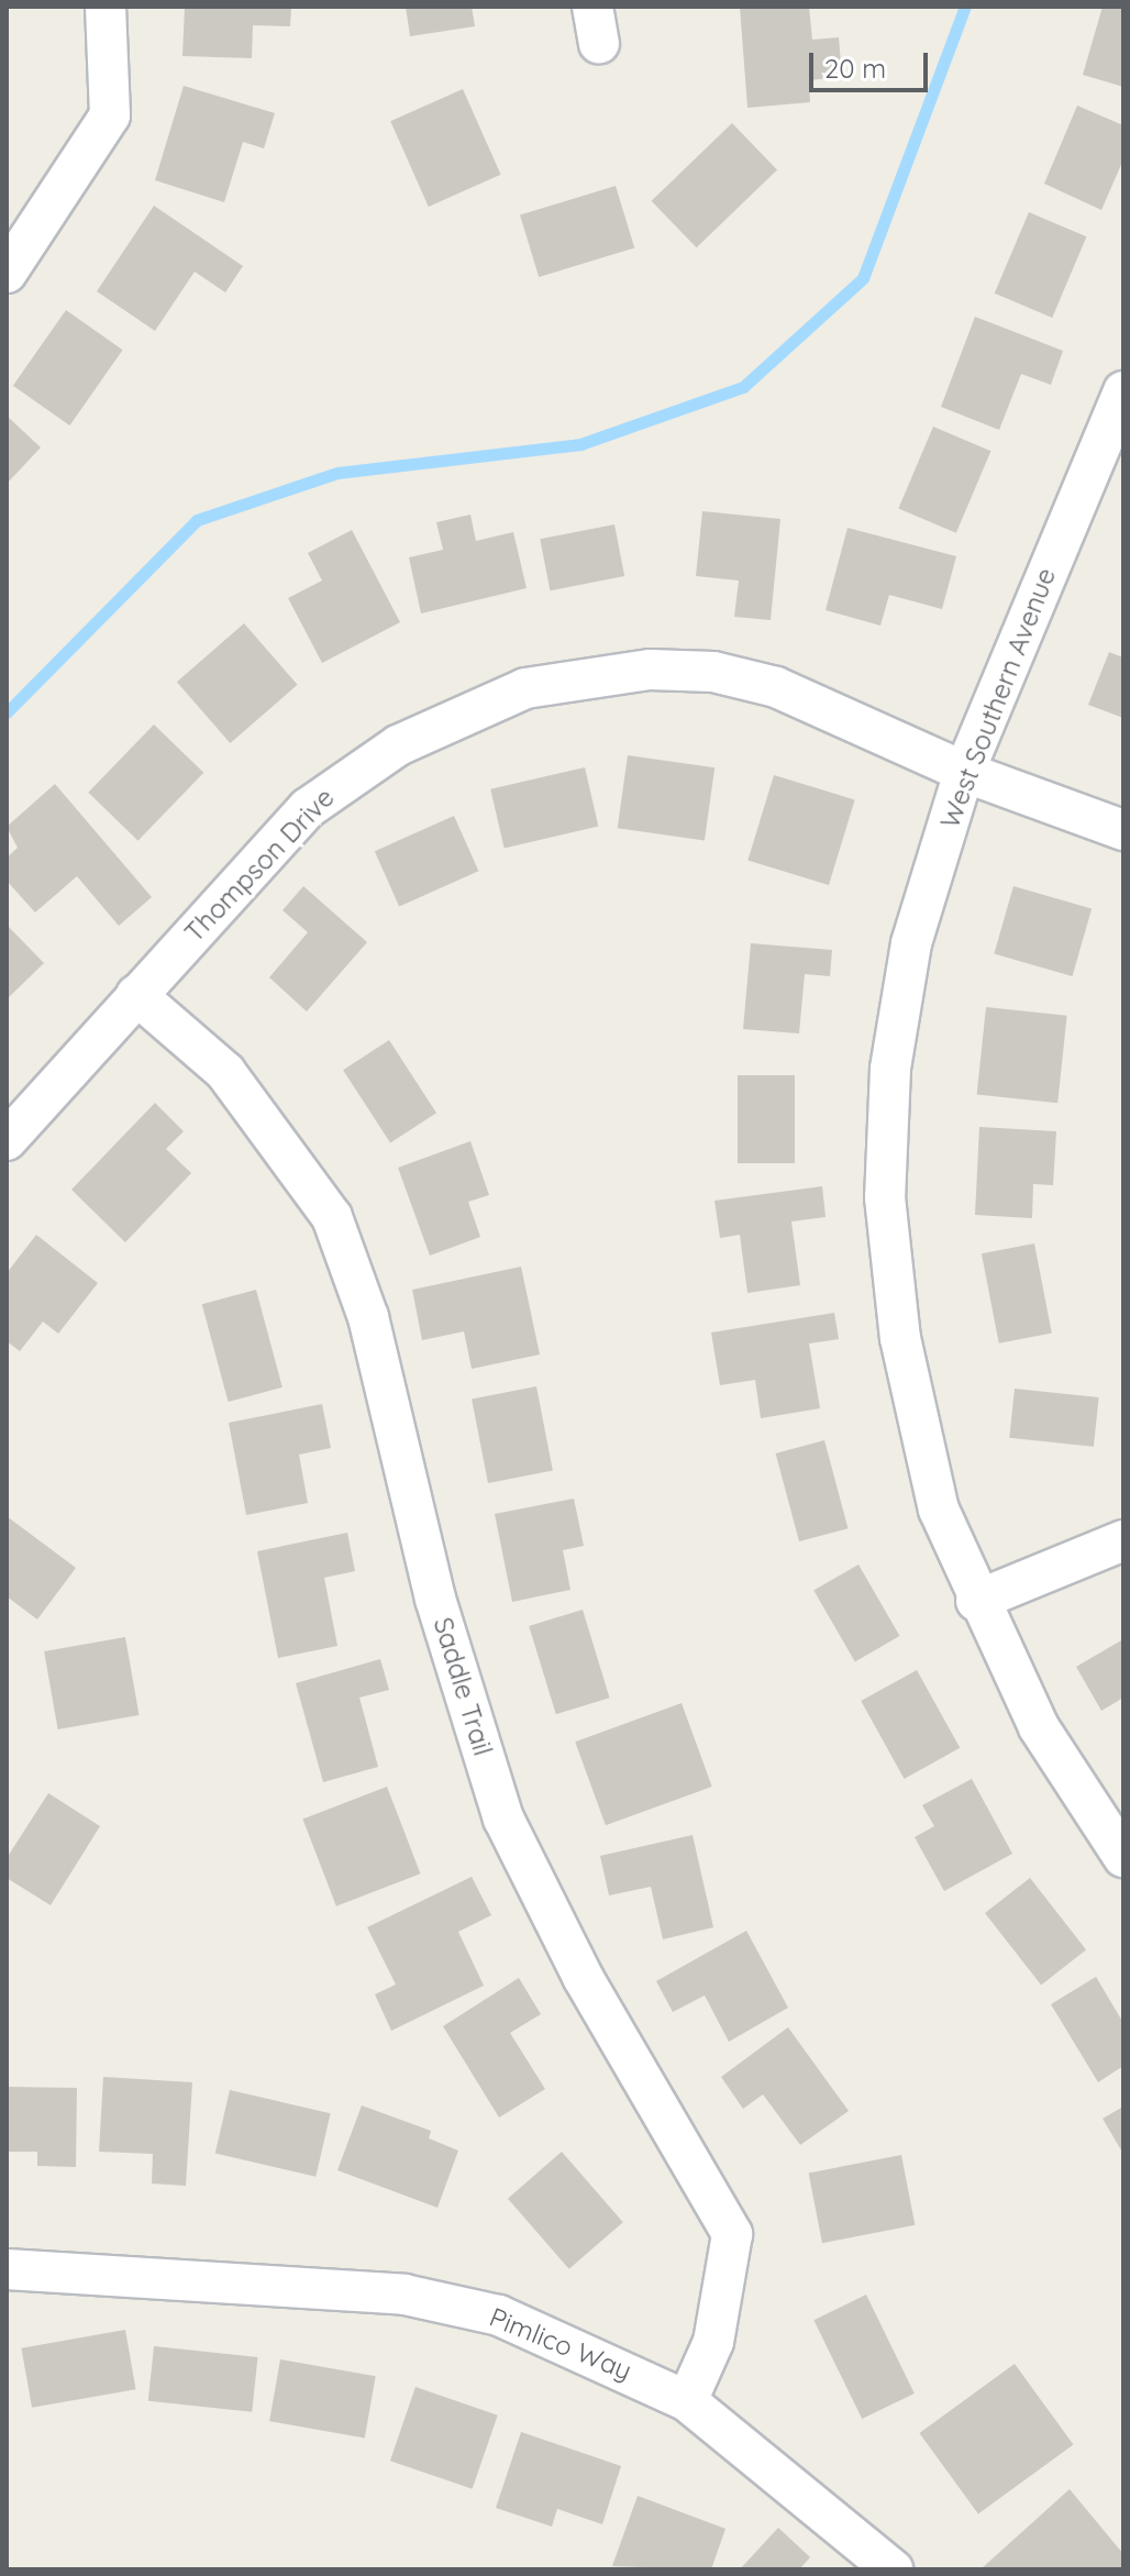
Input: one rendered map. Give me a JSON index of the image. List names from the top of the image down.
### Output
{
  "streets": {
    "street": [
      "West Southern Avenue",
      "Thompson Drive",
      "Saddle Trail",
      "Pimlico Way"
    ]
  },
  "crossings": [
    ["West Southern Avenue", "Thompson Drive"],
    ["Thompson Drive", "Saddle Trail"],
    ["Saddle Trail", "Pimlico Way"]
  ],
  "scale_bar": "20 m"
}
